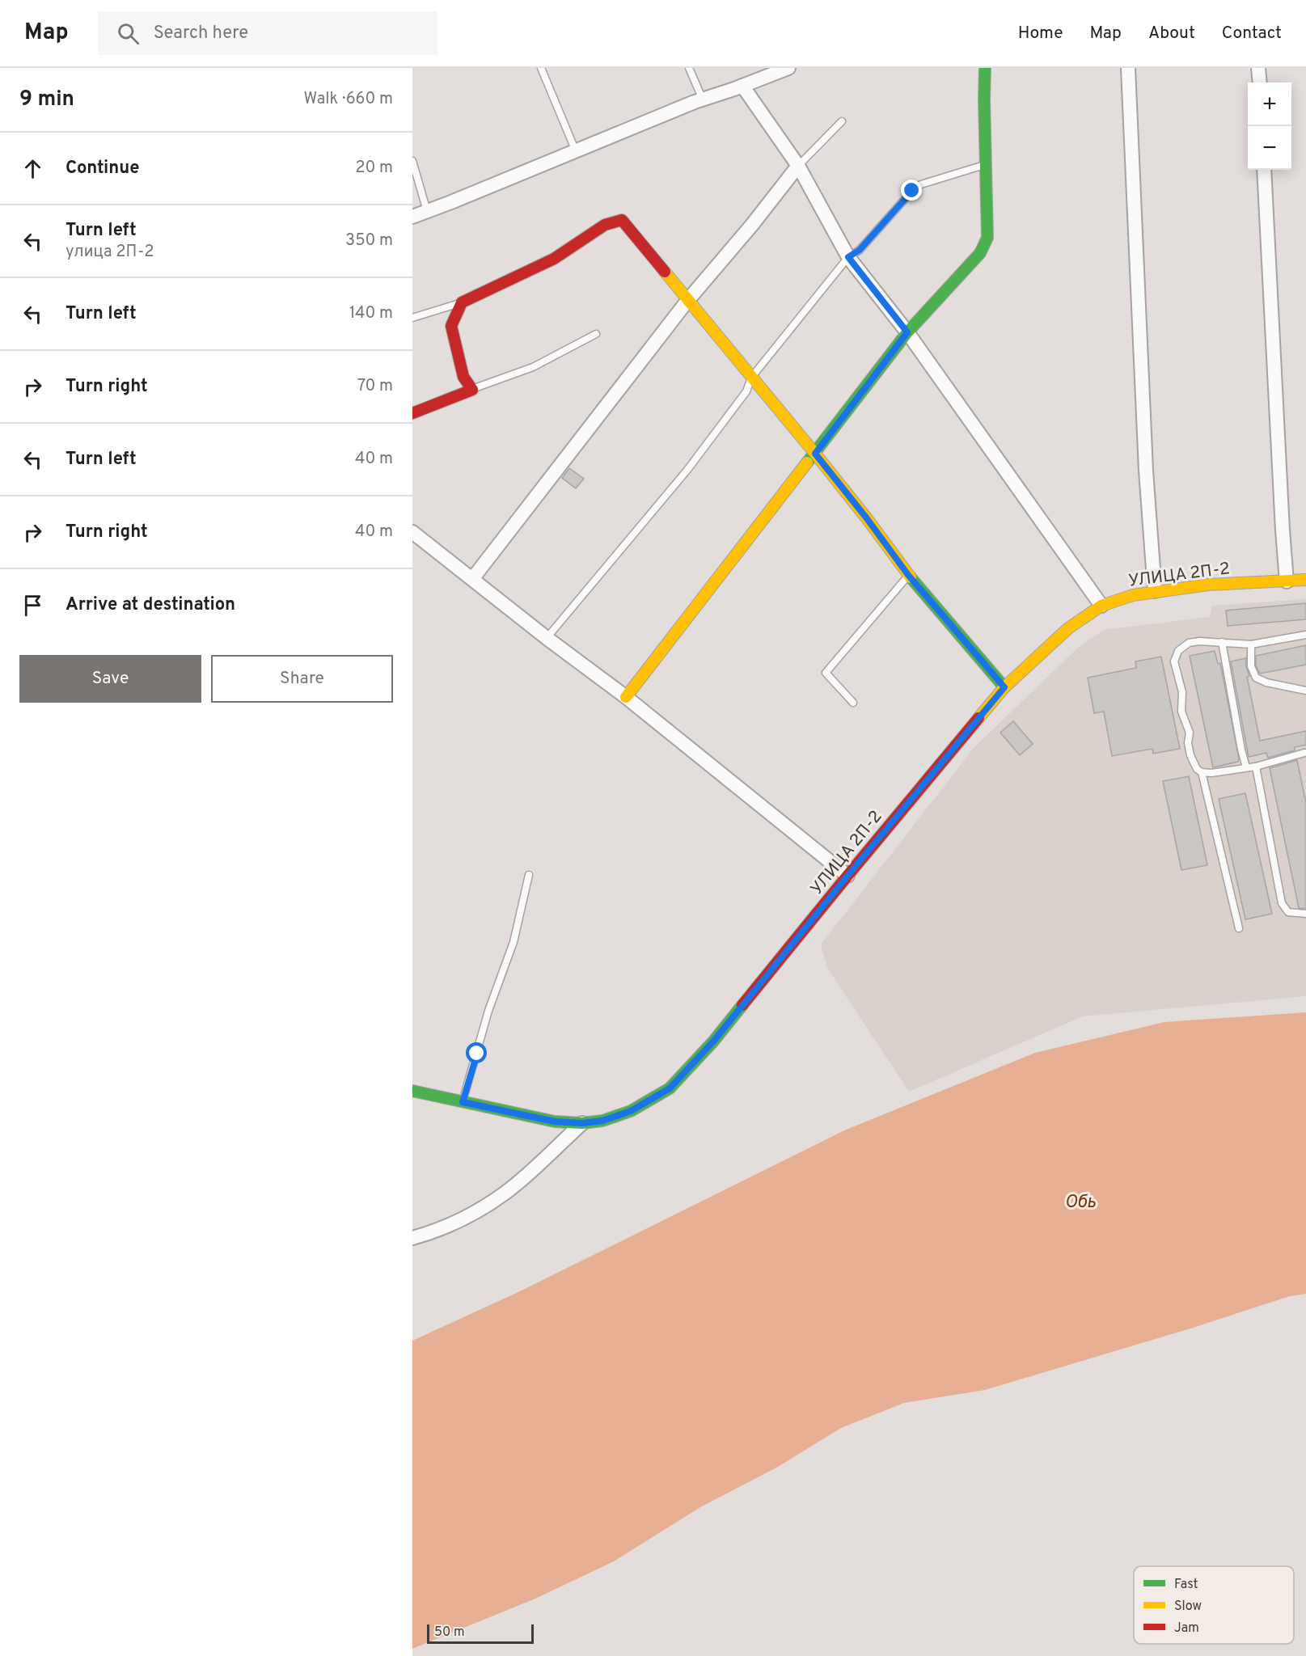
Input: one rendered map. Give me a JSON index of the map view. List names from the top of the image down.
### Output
{
  "streets": {
    "street": ["УЛИЦА 2П-2"]
  },
  "water": ["Обь"],
  "legend": ["Fast", "Slow", "Jam"],
  "scale_bar": "50 m",
  "page": {
    "header": "Map",
    "search": "Search here",
    "nav": [
      "Home",
      "Map",
      "About",
      "Contact"
    ],
    "heading": ["9 min", "Walk · 660 m"],
    "map_buttons": ["+", "−"],
    "list": [
      ["Continue", "20 m"],
      ["Turn left", "улица 2П-2", "350 m"],
      ["Turn left", "140 m"],
      ["Turn right", "70 m"],
      ["Turn left", "40 m"],
      ["Turn right", "40 m"],
      "Arrive at destination"
    ],
    "buttons": ["Save", "Share"],
    "scale": "50 m"
  }
}
